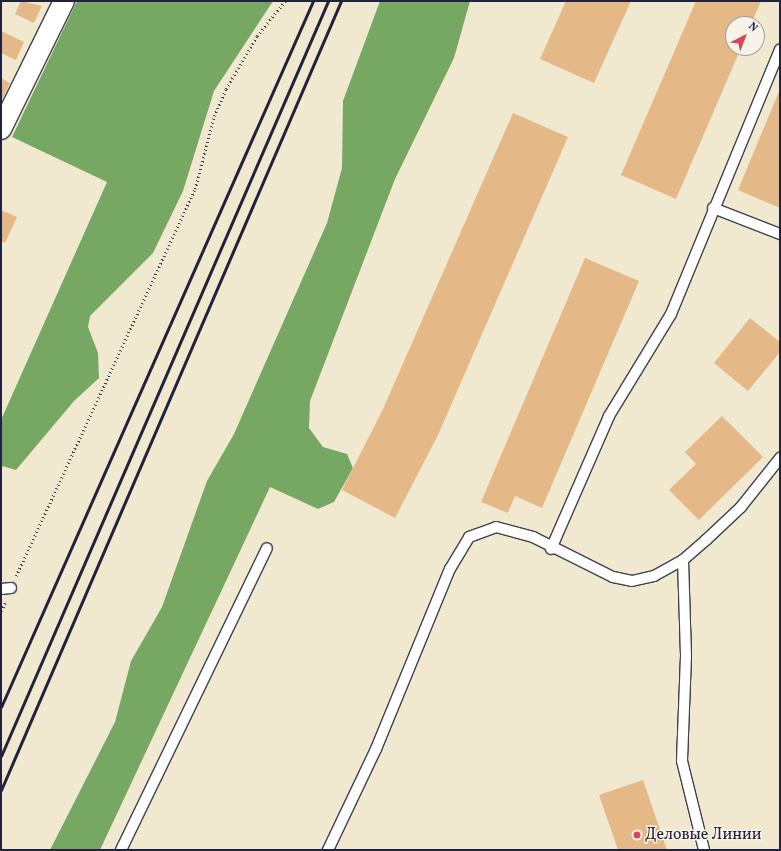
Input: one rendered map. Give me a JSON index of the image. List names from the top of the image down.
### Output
{
  "places": ["Деловые Линии"],
  "north": "top right"
}
